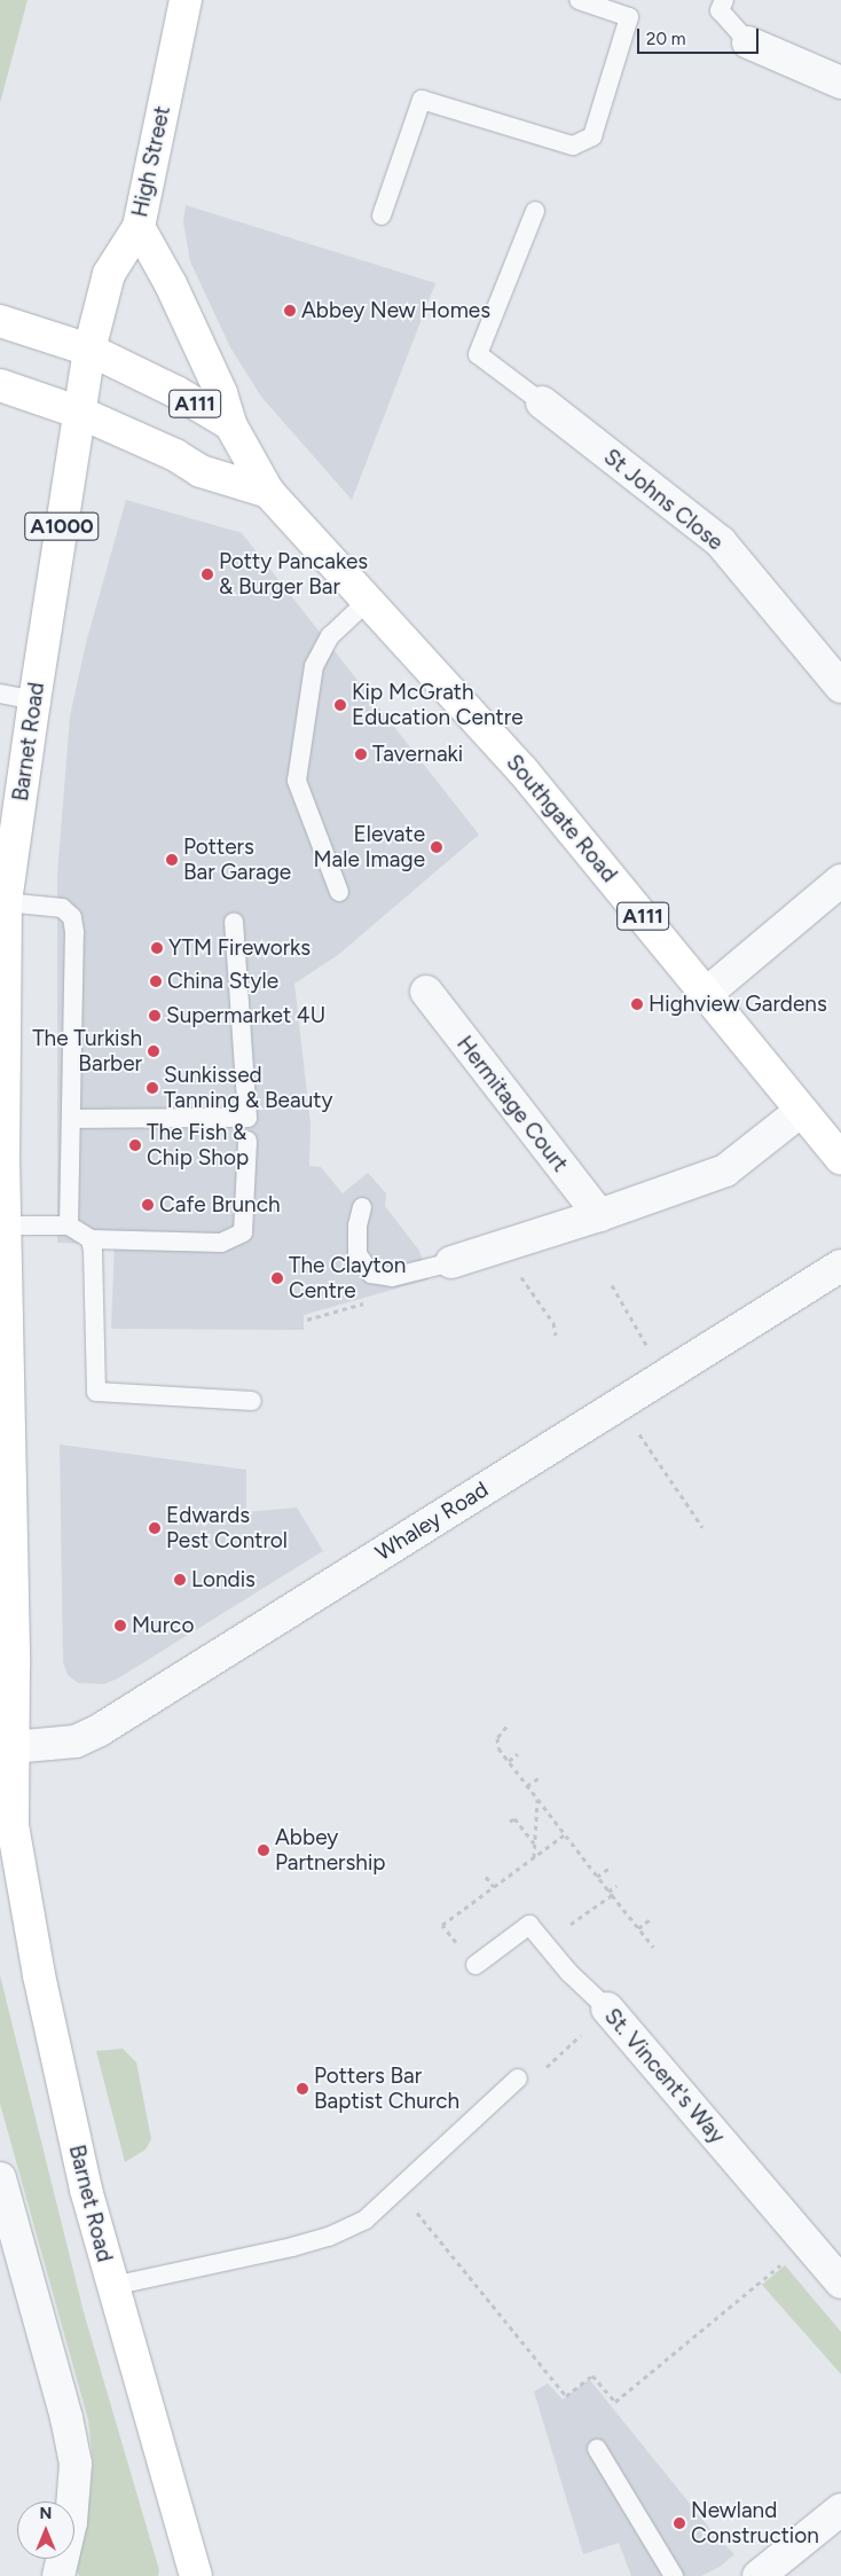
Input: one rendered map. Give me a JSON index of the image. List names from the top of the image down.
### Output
{
  "streets": {
    "main road": [
      "High Street",
      "A111",
      "A1000",
      "Barnet Road",
      "Southgate Road"
    ],
    "street": [
      "St Johns Close",
      "Hermitage Court",
      "Whaley Road",
      "St. Vincent's Way"
    ]
  },
  "crossings": [
    ["High Street", "Barnet Road"],
    ["High Street", "Southgate Road"],
    ["A111", "Barnet Road"],
    ["A111", "Southgate Road"],
    ["Barnet Road", "Southgate Road"],
    ["Barnet Road", "Whaley Road"]
  ],
  "places": [
    "Abbey New Homes",
    "Potty Pancakes & Burger Bar",
    "Kip McGrath Education Centre",
    "Tavernaki",
    "Elevate Male Image",
    "Potters Bar Garage",
    "YTM Fireworks",
    "China Style",
    "Highview Gardens",
    "Supermarket 4U",
    "The Turkish Barber",
    "Sunkissed Tanning & Beauty",
    "The Fish & Chip Shop",
    "Cafe Brunch",
    "The Clayton Centre",
    "Edwards Pest Control",
    "Londis",
    "Murco",
    "Abbey Partnership",
    "Potters Bar Baptist Church",
    "Newland Construction"
  ],
  "scale_bar": "20 m",
  "north": "top"
}
